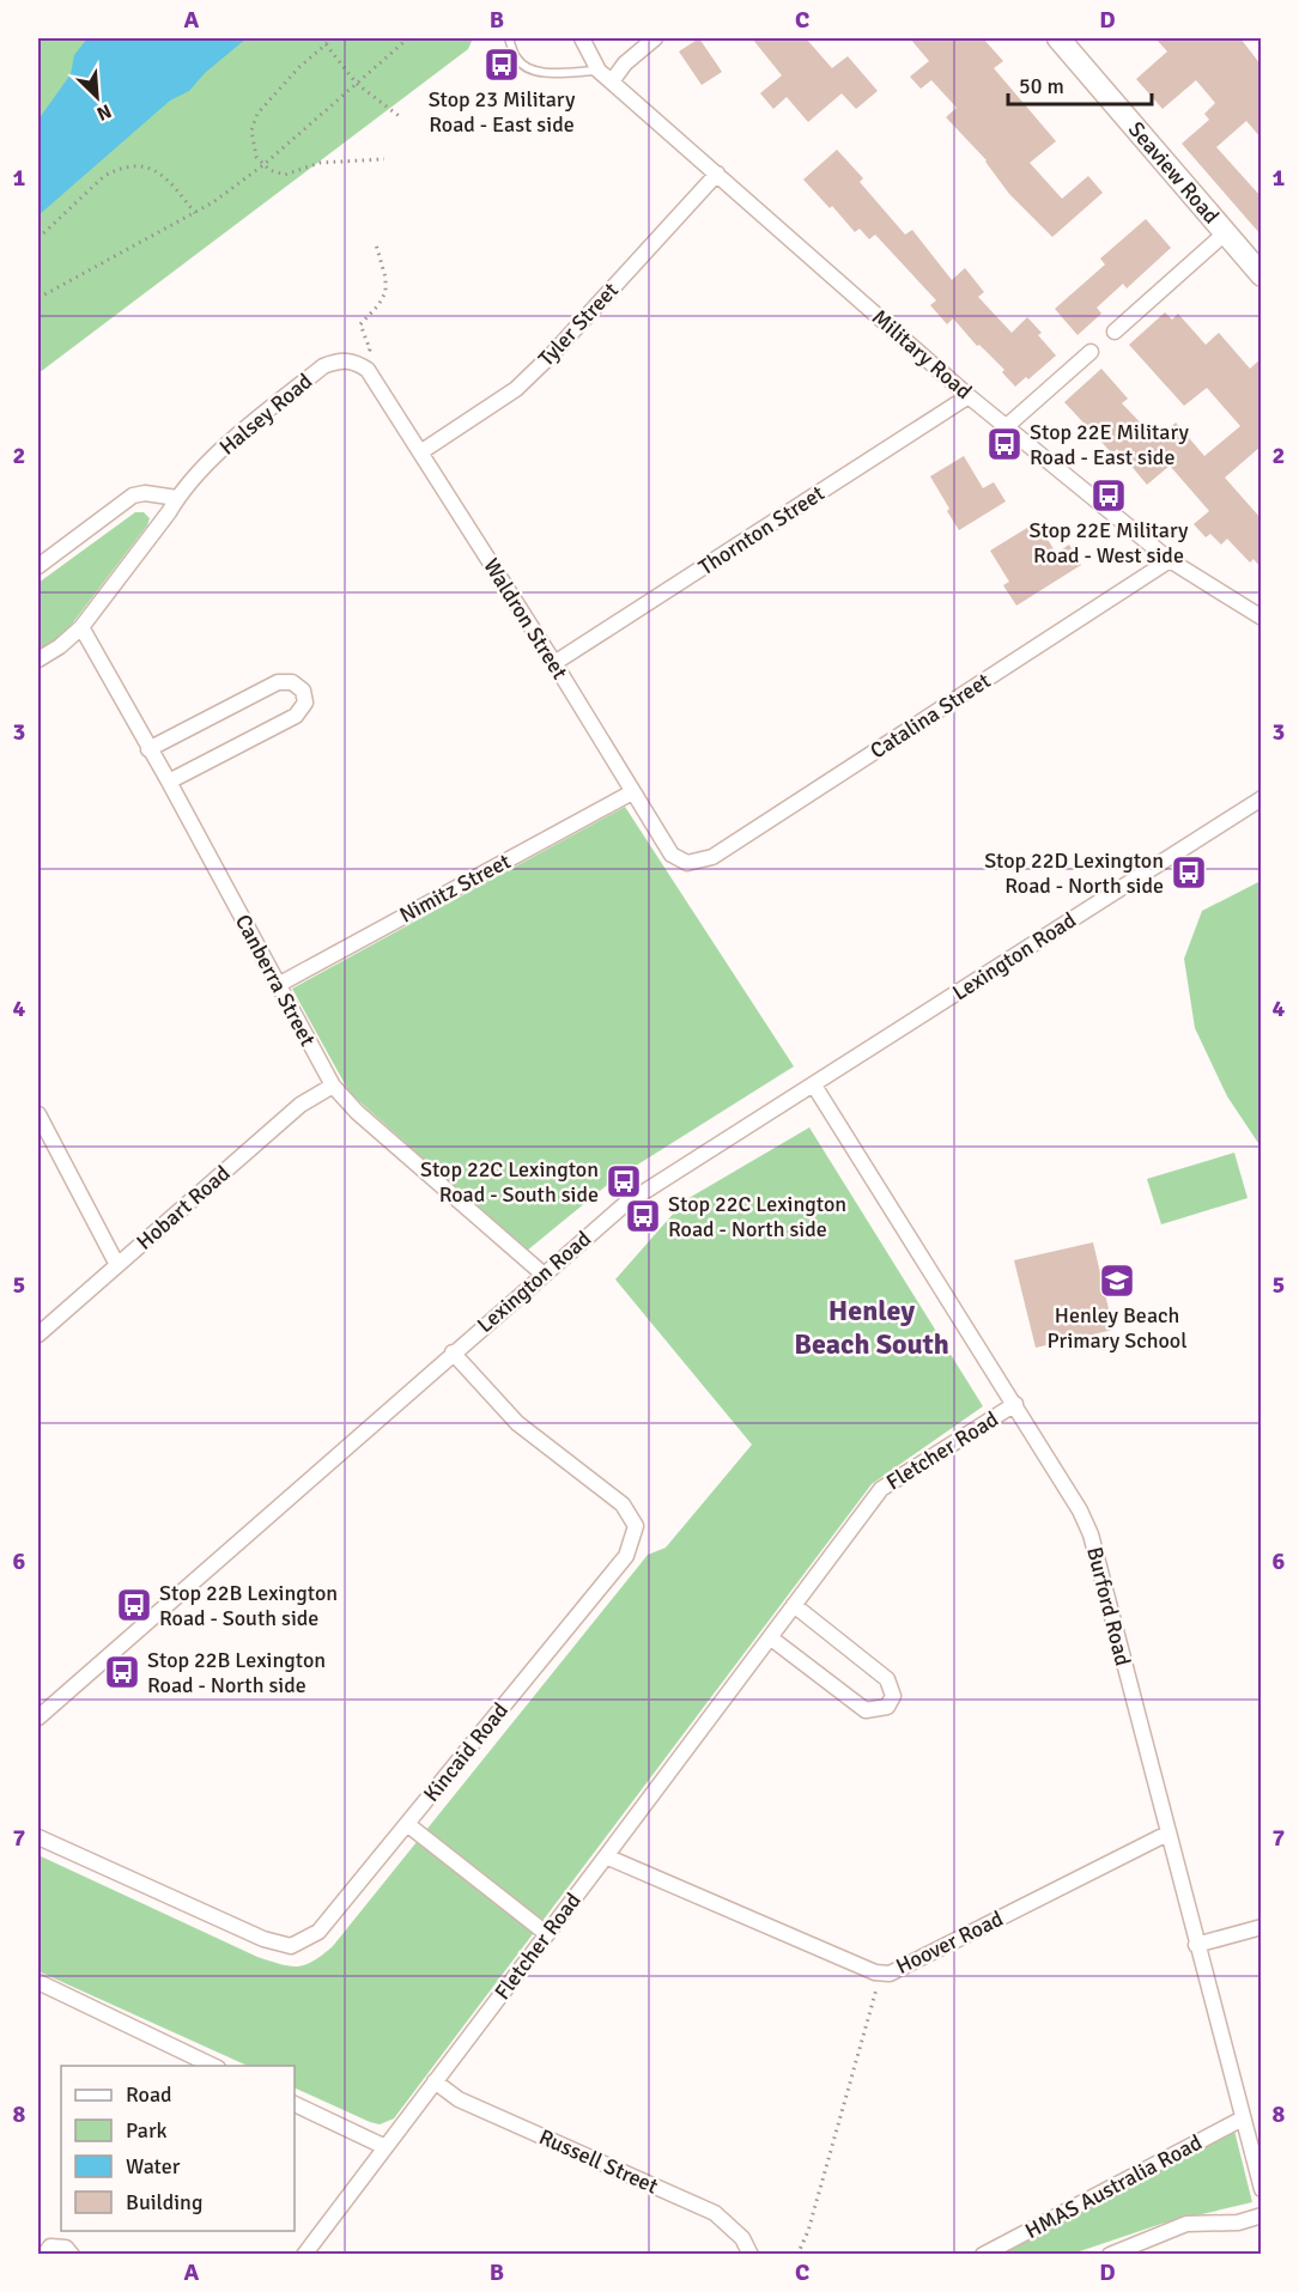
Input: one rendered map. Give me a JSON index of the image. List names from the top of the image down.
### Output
{
  "streets": {
    "main road": ["Seaview Road"],
    "street": [
      "Tyler Street",
      "Military Road",
      "Halsey Road",
      "Thornton Street",
      "Waldron Street",
      "Catalina Street",
      "Nimitz Street",
      "Lexington Road",
      "Canberra Street",
      "Hobart Road",
      "Fletcher Road",
      "Burford Road",
      "Kincaid Road",
      "Hoover Road",
      "Russell Street",
      "HMAS Australia Road"
    ]
  },
  "crossings": [
    ["Tyler Street", "Military Road"],
    ["Tyler Street", "Waldron Street"],
    ["Military Road", "Thornton Street"],
    ["Military Road", "Catalina Street"],
    ["Halsey Road", "Waldron Street"],
    ["Halsey Road", "Canberra Street"],
    ["Thornton Street", "Waldron Street"],
    ["Waldron Street", "Catalina Street"],
    ["Waldron Street", "Nimitz Street"],
    ["Nimitz Street", "Canberra Street"],
    ["Lexington Road", "Canberra Street"],
    ["Lexington Road", "Burford Road"],
    ["Lexington Road", "Kincaid Road"],
    ["Canberra Street", "Hobart Road"],
    ["Fletcher Road", "Burford Road"],
    ["Fletcher Road", "Hoover Road"],
    ["Fletcher Road", "Russell Street"],
    ["Burford Road", "Hoover Road"],
    ["Burford Road", "HMAS Australia Road"]
  ],
  "districts": ["Henley Beach South"],
  "places": {
    "bus stop": [
      "Stop 23 Military Road - East side",
      "Stop 22E Military Road - East side",
      "Stop 22E Military Road - West side",
      "Stop 22D Lexington Road - North side",
      "Stop 22C Lexington Road - South side",
      "Stop 22C Lexington Road - North side",
      "Stop 22B Lexington Road - South side",
      "Stop 22B Lexington Road - North side"
    ],
    "school or university": ["Henley Beach Primary School"]
  },
  "legend": [
    "Road",
    "Park",
    "Water",
    "Building"
  ],
  "scale_bar": "50 m",
  "north": "bottom right",
  "grid": {
    "columns": [
      "A",
      "B",
      "C",
      "D"
    ],
    "rows": [
      "1",
      "2",
      "3",
      "4",
      "5",
      "6",
      "7",
      "8"
    ]
  }
}
